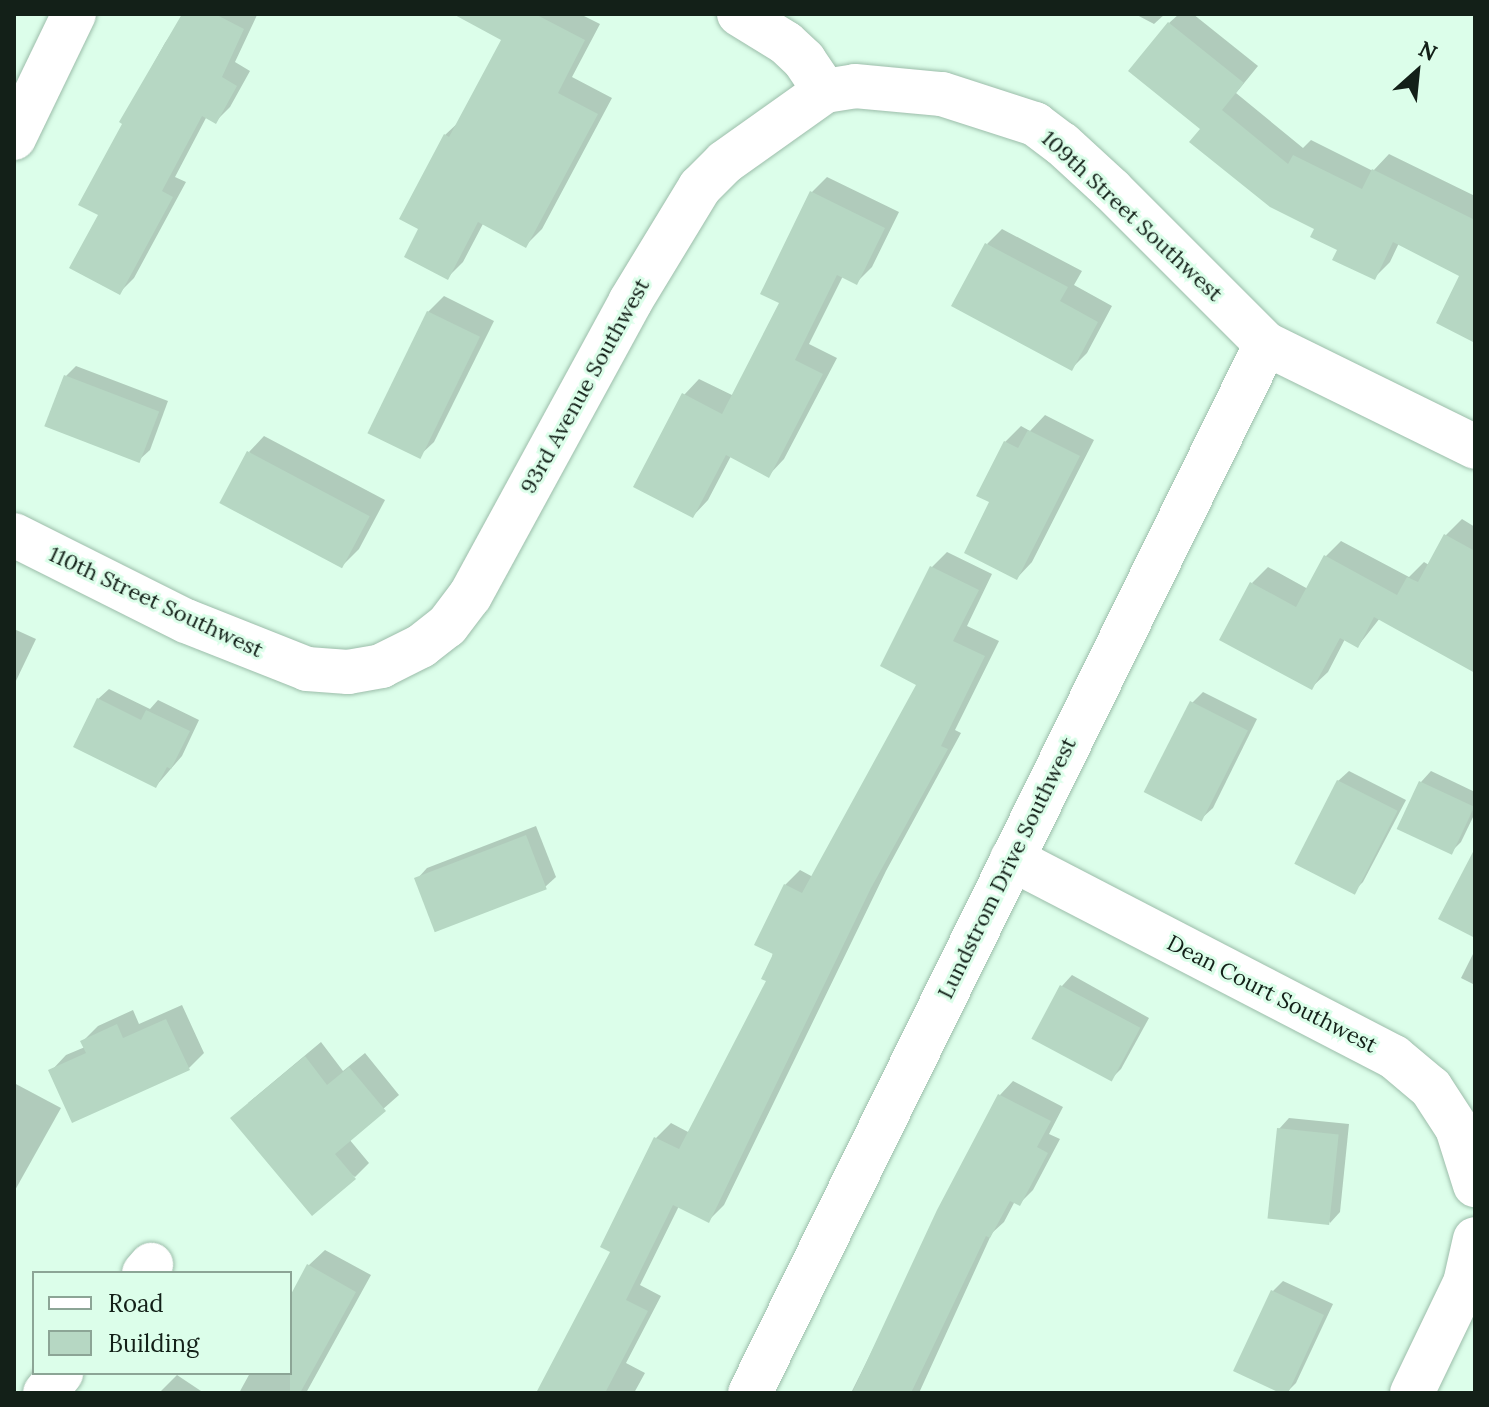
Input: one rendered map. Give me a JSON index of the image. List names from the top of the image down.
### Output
{
  "streets": {
    "street": [
      "109th Street Southwest",
      "93rd Avenue Southwest",
      "110th Street Southwest",
      "Lundstrom Drive Southwest",
      "Dean Court Southwest"
    ]
  },
  "crossings": [
    ["109th Street Southwest", "93rd Avenue Southwest"],
    ["109th Street Southwest", "Lundstrom Drive Southwest"],
    ["93rd Avenue Southwest", "110th Street Southwest"],
    ["Lundstrom Drive Southwest", "Dean Court Southwest"]
  ],
  "legend": ["Road", "Building"],
  "north": "top right"
}
